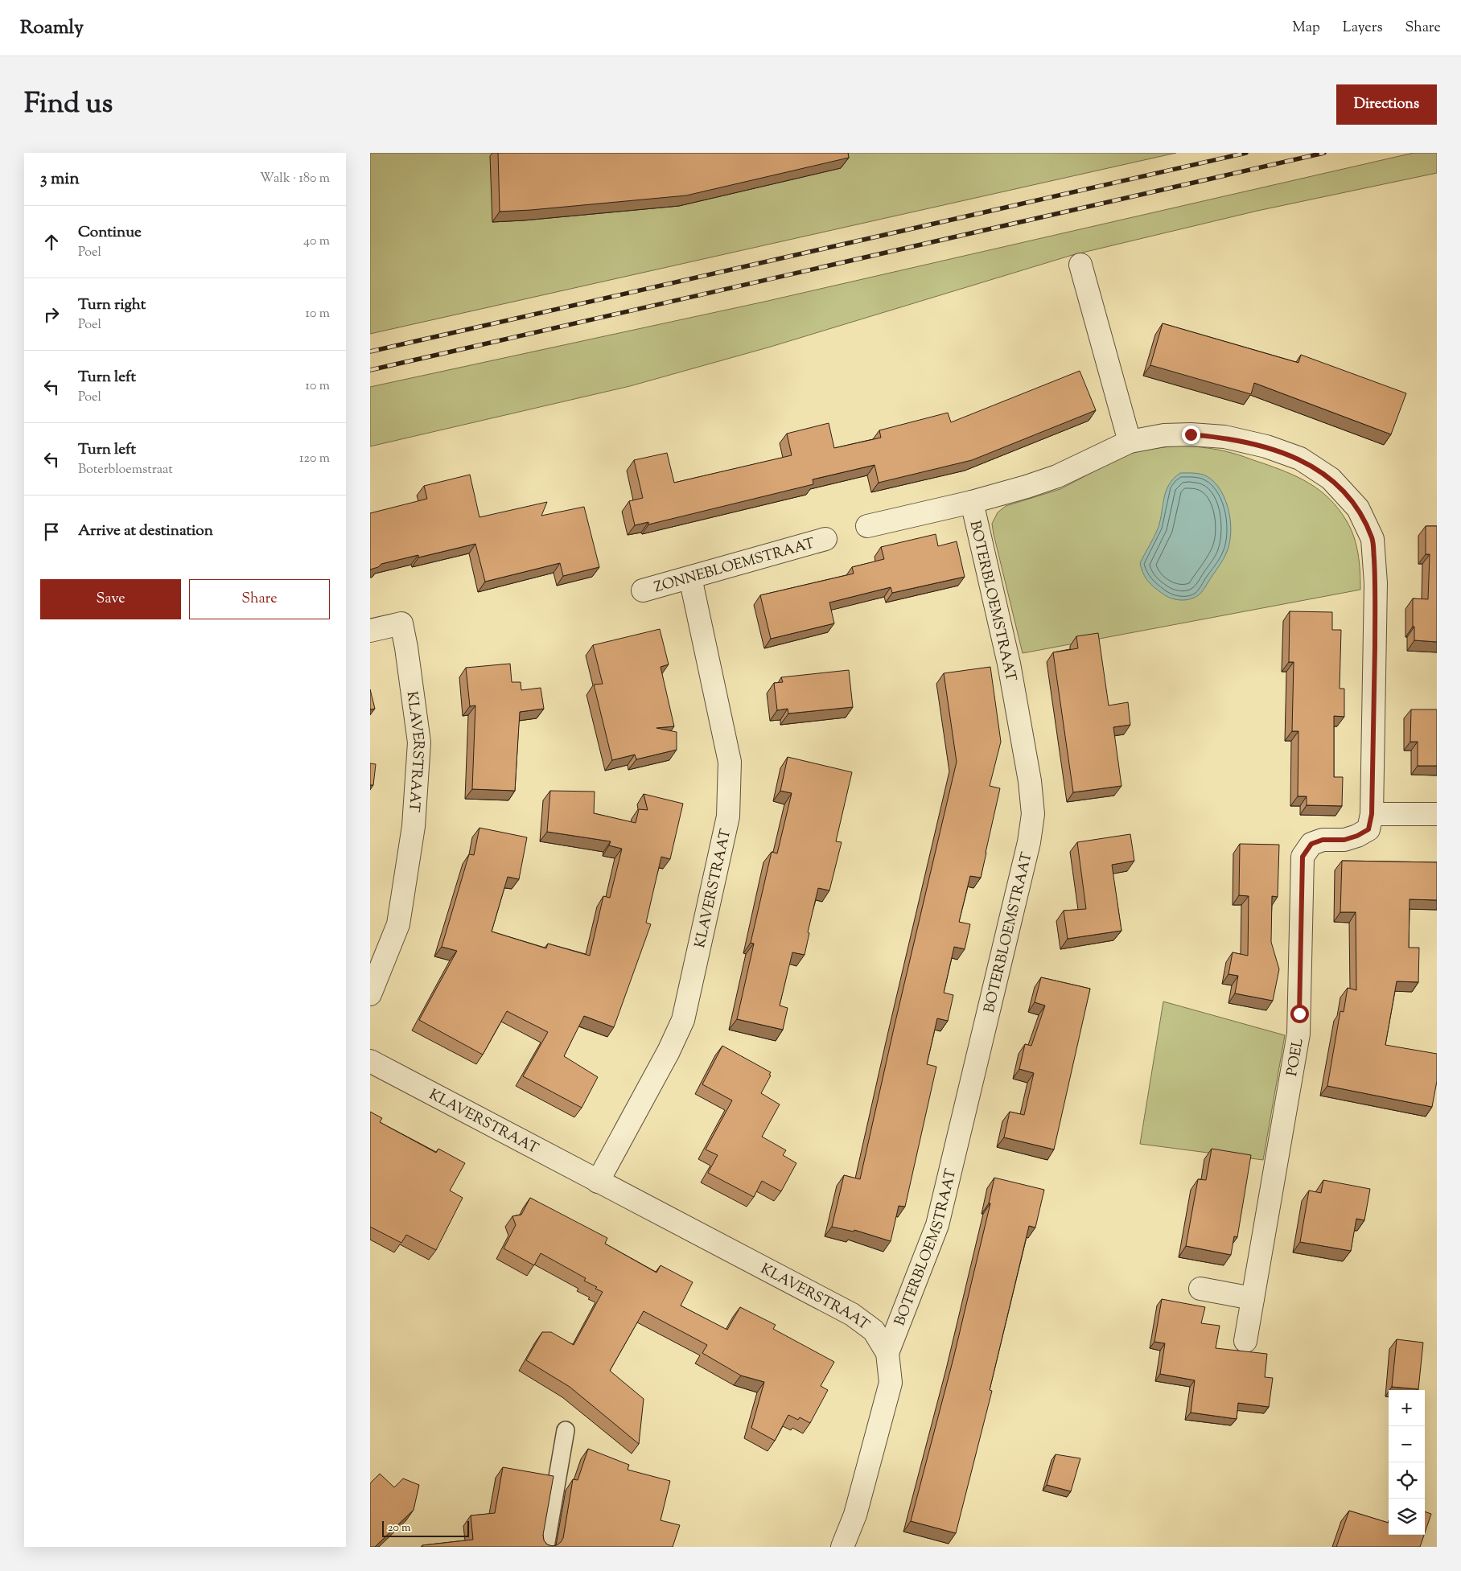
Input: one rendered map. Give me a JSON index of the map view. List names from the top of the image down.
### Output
{
  "streets": {
    "street": [
      "ZONNEBLOEMSTRAAT",
      "BOTERBLOEMSTRAAT",
      "KLAVERSTRAAT",
      "POEL"
    ]
  },
  "crossings": [
    ["ZONNEBLOEMSTRAAT", "KLAVERSTRAAT"],
    ["BOTERBLOEMSTRAAT", "KLAVERSTRAAT"],
    ["BOTERBLOEMSTRAAT", "POEL"]
  ],
  "scale_bar": "20 m",
  "page": {
    "header": "Roamly",
    "nav": ["Map", "Layers", "Share"],
    "title": "Find us",
    "buttons": [
      "Directions",
      ["Save", "Share"]
    ],
    "heading": ["3 min", "Walk · 180 m"],
    "list": [
      ["Continue", "Poel", "40 m"],
      ["Turn right", "Poel", "10 m"],
      ["Turn left", "Poel", "10 m"],
      ["Turn left", "Boterbloemstraat", "120 m"],
      "Arrive at destination"
    ],
    "map_buttons": ["+", "−"],
    "scale": "20 m"
  }
}
